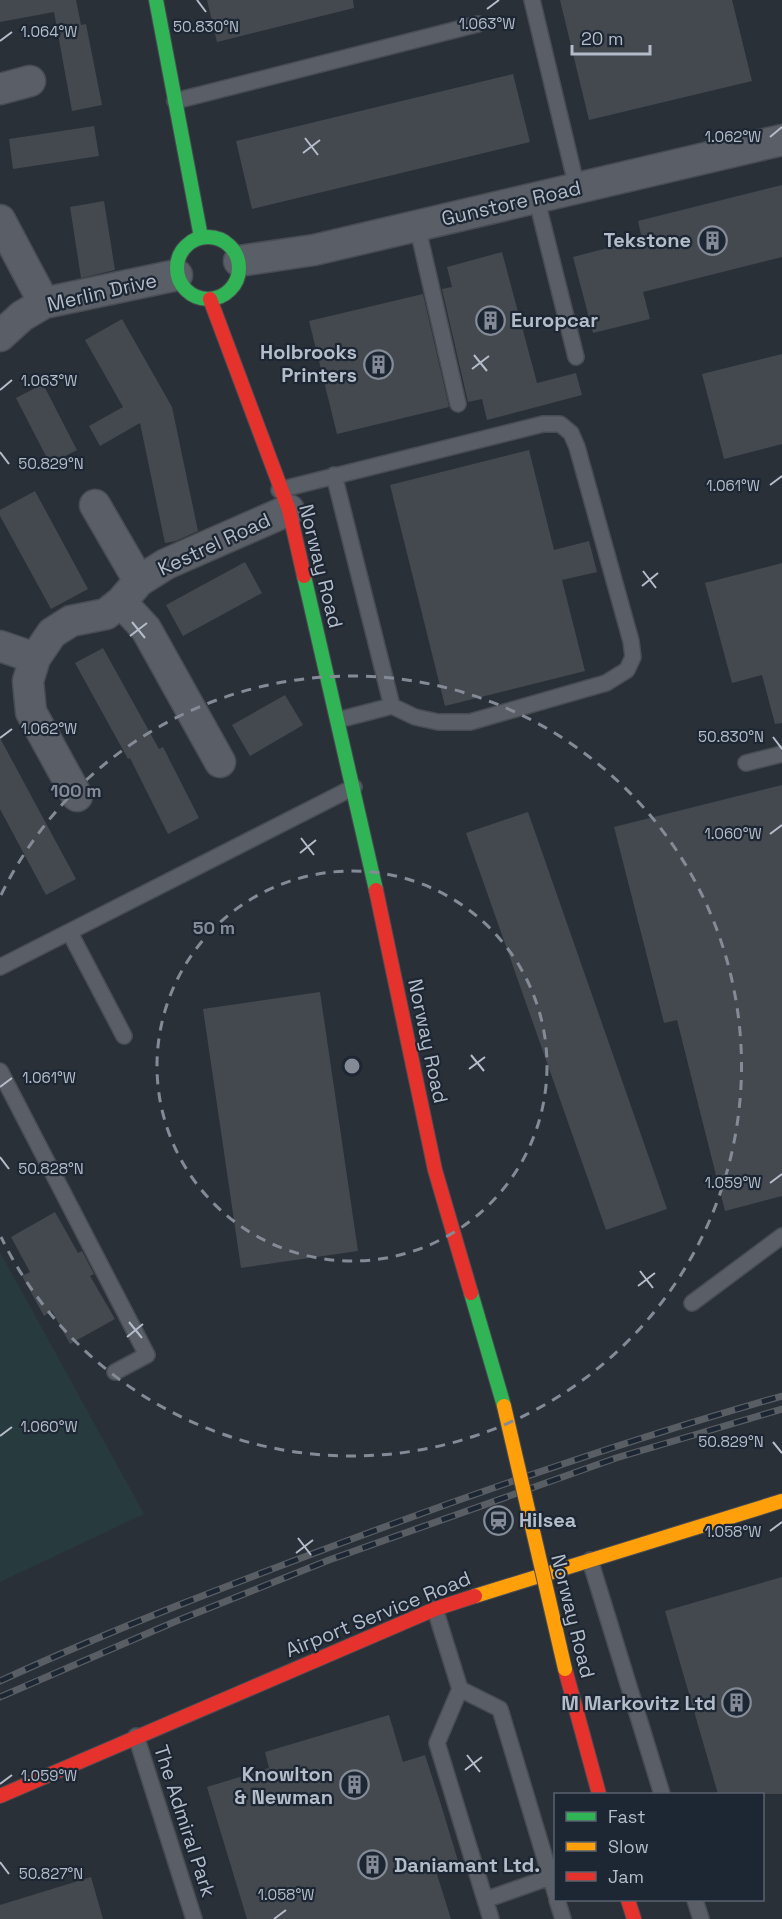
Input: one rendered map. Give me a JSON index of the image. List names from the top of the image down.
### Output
{
  "streets": {
    "street": [
      "Gunstore Road",
      "Merlin Drive",
      "Kestrel Road",
      "Norway Road",
      "Airport Service Road"
    ],
    "lane": ["The Admiral Park"]
  },
  "crossings": [
    ["Gunstore Road", "Merlin Drive"],
    ["Gunstore Road", "Norway Road"],
    ["Merlin Drive", "Norway Road"],
    ["Kestrel Road", "Norway Road"],
    ["Airport Service Road", "The Admiral Park"]
  ],
  "places": {
    "building": [
      "Tekstone",
      "Europcar",
      "Holbrooks Printers",
      "M Markovitz Ltd",
      "Knowlton & Newman",
      "Daniamant Ltd."
    ],
    "station": ["Hilsea"]
  },
  "legend": ["Fast", "Slow", "Jam"],
  "scale_bar": "20 m",
  "coordinates": [
    "1.063°W",
    "50.830°N",
    "1.064°W",
    "1.062°W",
    "50.829°N",
    "1.061°W",
    "1.060°W",
    "50.828°N",
    "1.059°W",
    "1.058°W",
    "50.827°N"
  ],
  "rings": ["100 m", "50 m"]
}
